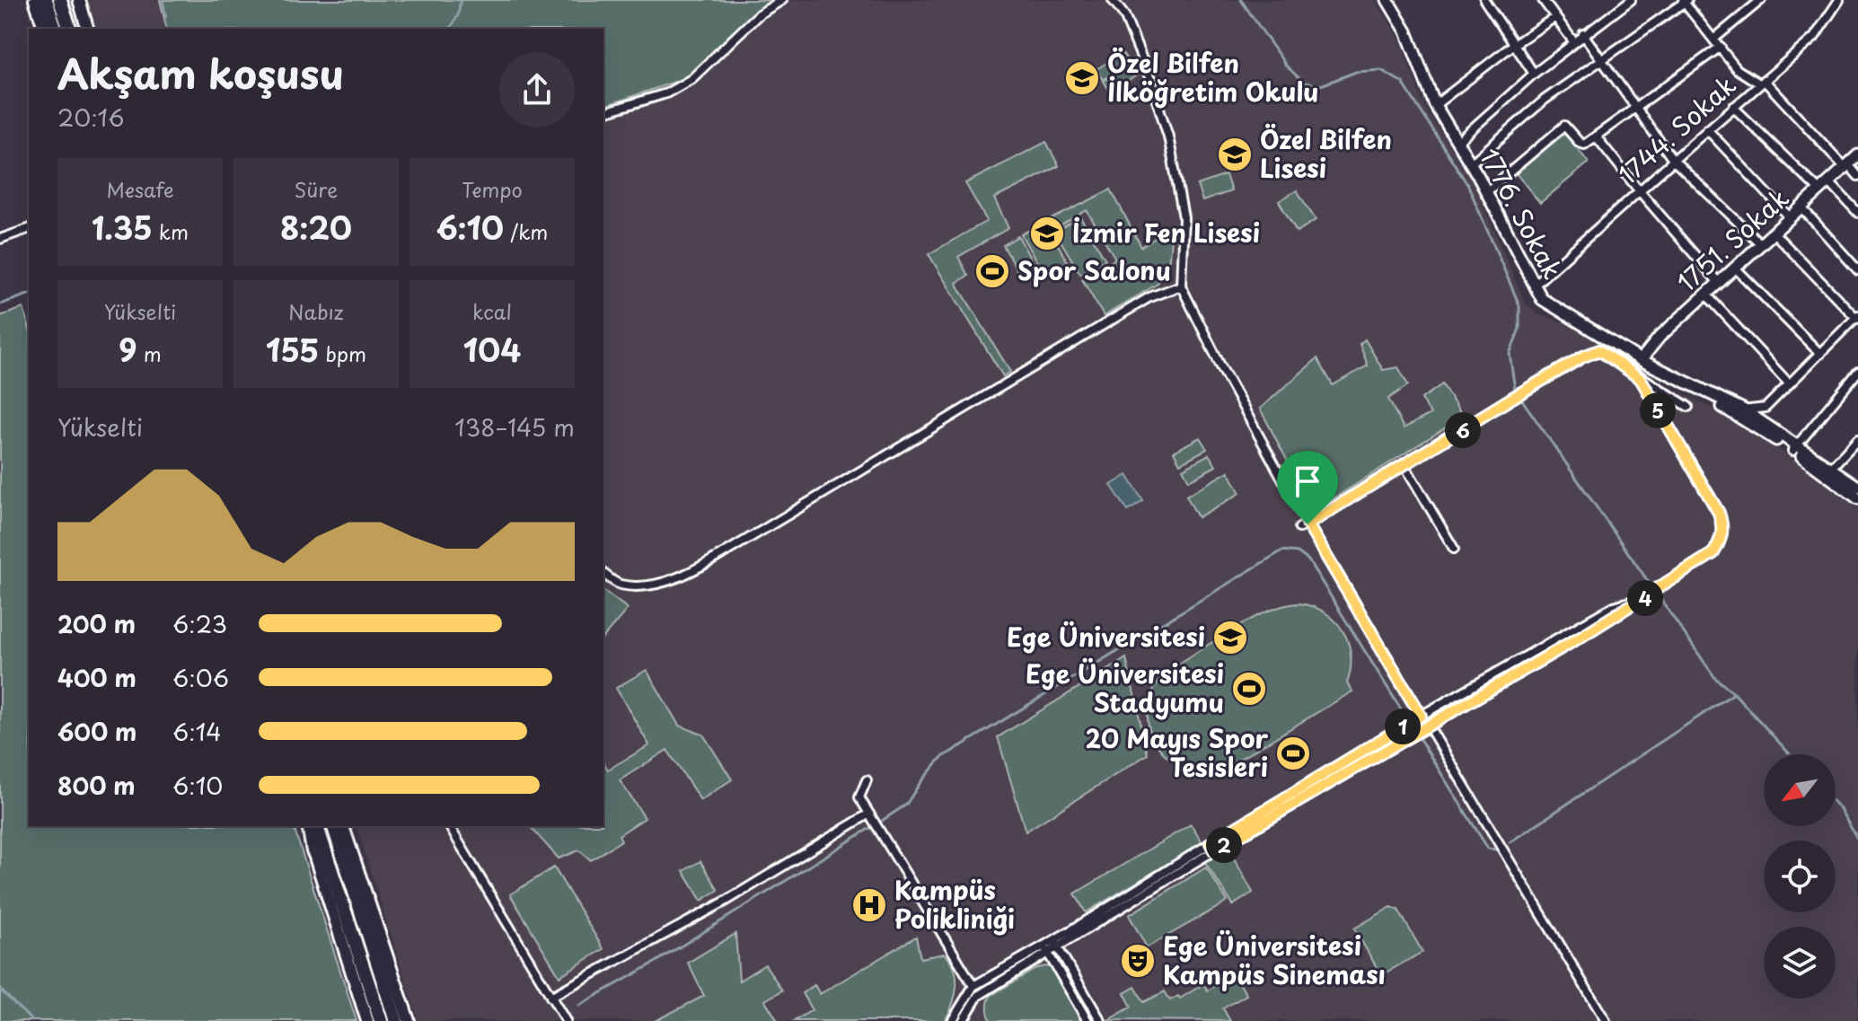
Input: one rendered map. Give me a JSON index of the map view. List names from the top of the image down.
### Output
{
  "streets": {
    "street": ["1744. Sokak", "1776. Sokak", "1751. Sokak"]
  },
  "crossings": [
    ["1744. Sokak", "1776. Sokak"],
    ["1776. Sokak", "1751. Sokak"]
  ],
  "places": {
    "school or university": [
      "Özel Bilfen İlköğretim Okulu",
      "Özel Bilfen Lisesi",
      "İzmir Fen Lisesi",
      "Ege Üniversitesi"
    ],
    "sports": ["Spor Salonu", "Ege Üniversitesi Stadyumu", "20 Mayıs Spor Tesisleri"],
    "hospital": ["Kampüs Polikliniği"],
    "theatre": ["Ege Üniversitesi Kampüs Sineması"]
  },
  "north": "bottom left",
  "page": {
    "heading": ["Akşam koşusu", "20:16"],
    "stats": [
      ["Mesafe", "1.35 km"],
      ["Süre", "8:20"],
      ["Tempo", "6:10 /km"],
      ["Yükselti", "9 m"],
      ["Nabız", "155 bpm"],
      ["kcal", "104"]
    ],
    "pins": [
      "5",
      "6",
      "4",
      "1",
      "2"
    ],
    "chart": ["Yükselti", "138–145 m"],
    "list": [
      {
        "name": "200 m",
        "note": "6:23"
      },
      {
        "name": "400 m",
        "note": "6:06"
      },
      {
        "name": "600 m",
        "note": "6:14"
      },
      {
        "name": "800 m",
        "note": "6:10"
      }
    ]
  }
}
